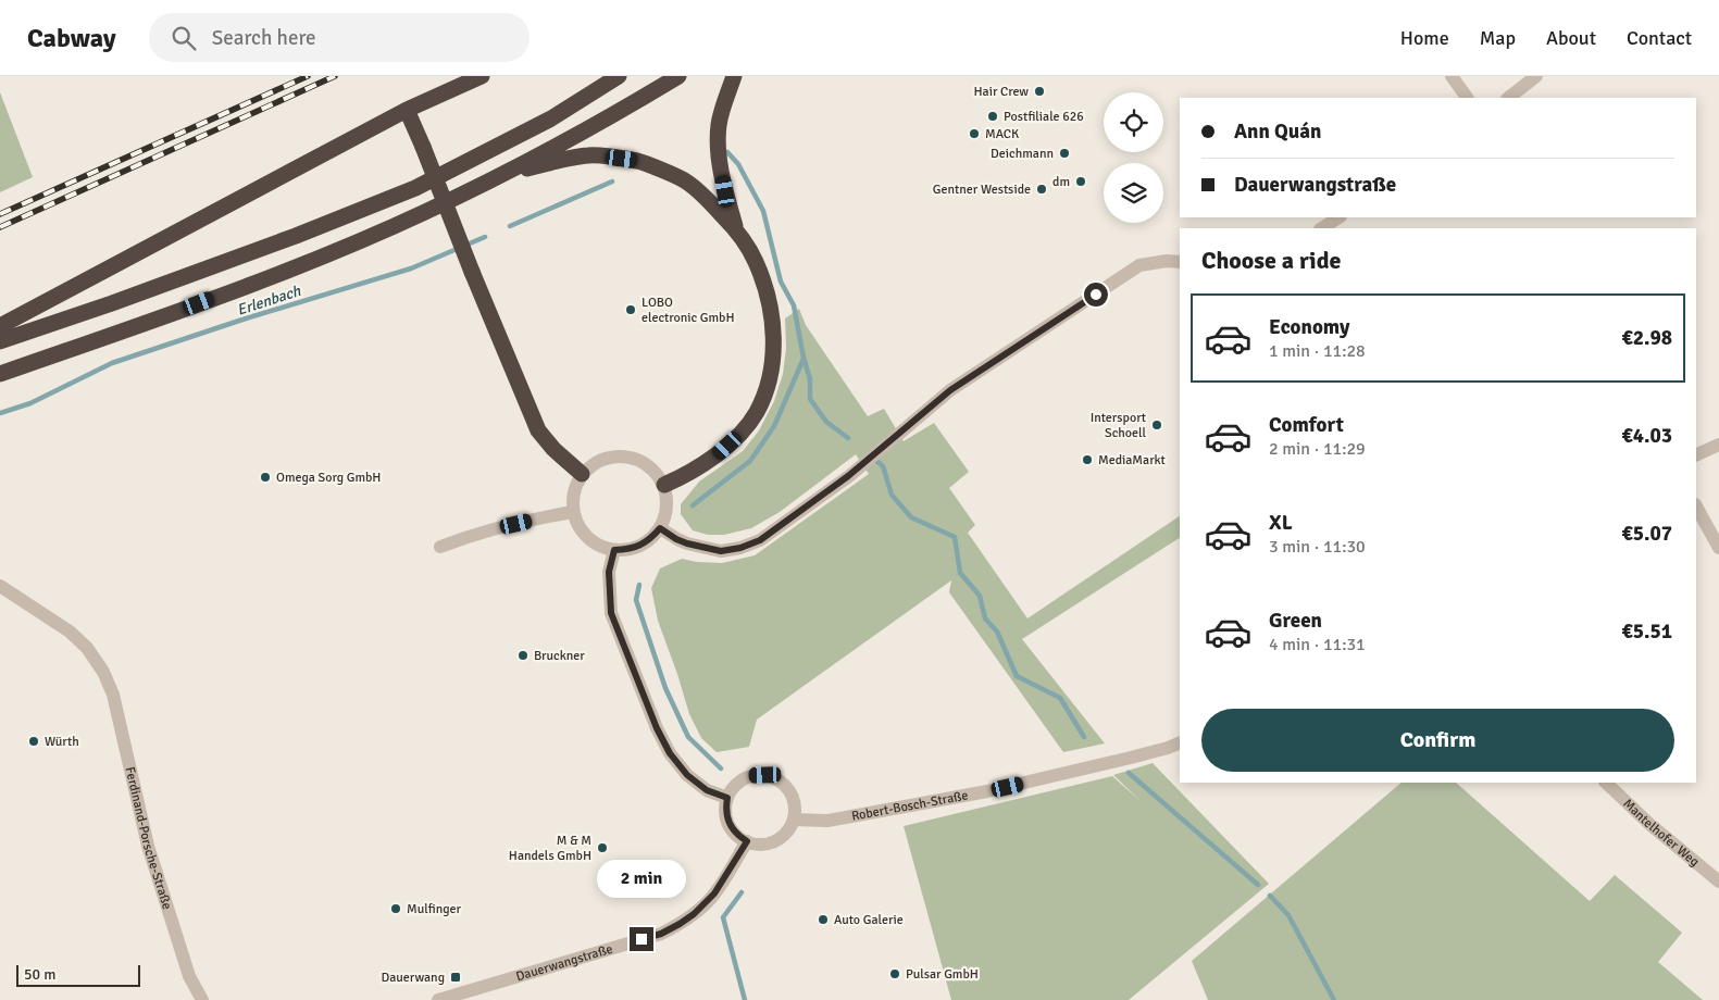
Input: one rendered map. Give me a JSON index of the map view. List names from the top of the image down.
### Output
{
  "streets": {
    "street": [
      "Robert-Bosch-Straße",
      "Mantelhofer Weg",
      "Ferdinand-Porsche-Straße",
      "Dauerwangstraße"
    ]
  },
  "crossings": [
    ["Robert-Bosch-Straße", "Dauerwangstraße"]
  ],
  "water": ["Erlenbach"],
  "places": {
    "other": [
      "Hair Crew",
      "Postfiliale 626",
      "MACK",
      "Deichmann",
      "dm",
      "Gentner Westside",
      "LOBO electronic GmbH",
      "Intersport Schoell",
      "MediaMarkt",
      "Omega Sorg GmbH",
      "Bruckner",
      "Würth",
      "M & M Handels GmbH",
      "Mulfinger",
      "Auto Galerie",
      "Pulsar GmbH"
    ],
    "transit": ["Dauerwang"]
  },
  "scale_bar": "50 m",
  "page": {
    "header": "Cabway",
    "search": "Search here",
    "nav": [
      "Home",
      "Map",
      "About",
      "Contact"
    ],
    "banner": ["Ann Quán", "Dauerwangstraße"],
    "heading": "Choose a ride",
    "list": [
      {
        "name": "Economy",
        "note": "1 min · 11:28",
        "value": "€2.98"
      },
      {
        "name": "Comfort",
        "note": "2 min · 11:29",
        "value": "€4.03"
      },
      {
        "name": "XL",
        "note": "3 min · 11:30",
        "value": "€5.07"
      },
      {
        "name": "Green",
        "note": "4 min · 11:31",
        "value": "€5.51"
      }
    ],
    "buttons": "Confirm",
    "bubble": "2 min",
    "scale": "50 m"
  }
}
